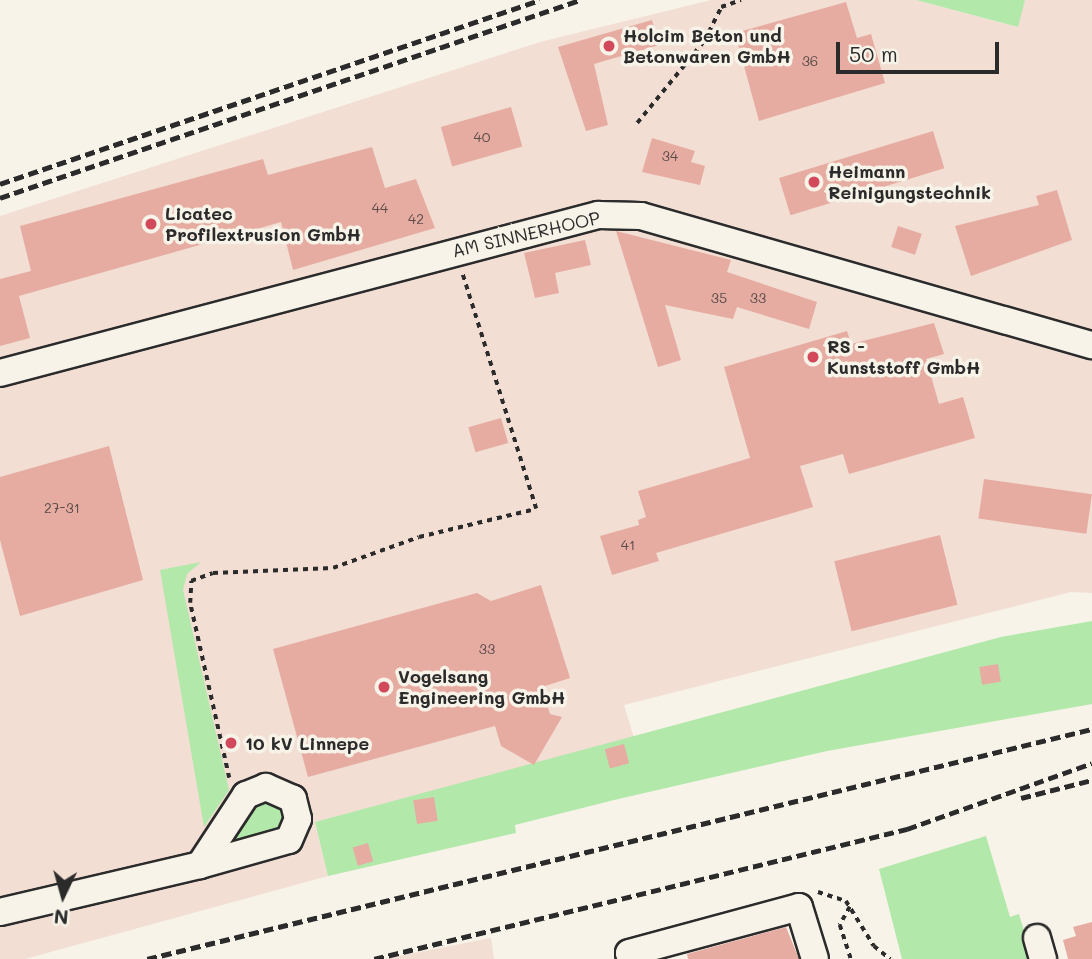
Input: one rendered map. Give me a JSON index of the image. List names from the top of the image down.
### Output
{
  "streets": {
    "street": ["AM SINNERHOOP"]
  },
  "places": [
    "Holcim Beton und Betonwaren GmbH",
    "Heimann Reinigungstechnik",
    "Licatec Profilextrusion GmbH",
    "RS - Kunststoff GmbH",
    "Vogelsang Engineering GmbH",
    "10 kV Linnepe"
  ],
  "house_numbers": [
    "36",
    "40",
    "34",
    "44",
    "42",
    "35",
    "33",
    "27-31",
    "41",
    "33"
  ],
  "scale_bar": "50 m",
  "north": "bottom"
}
